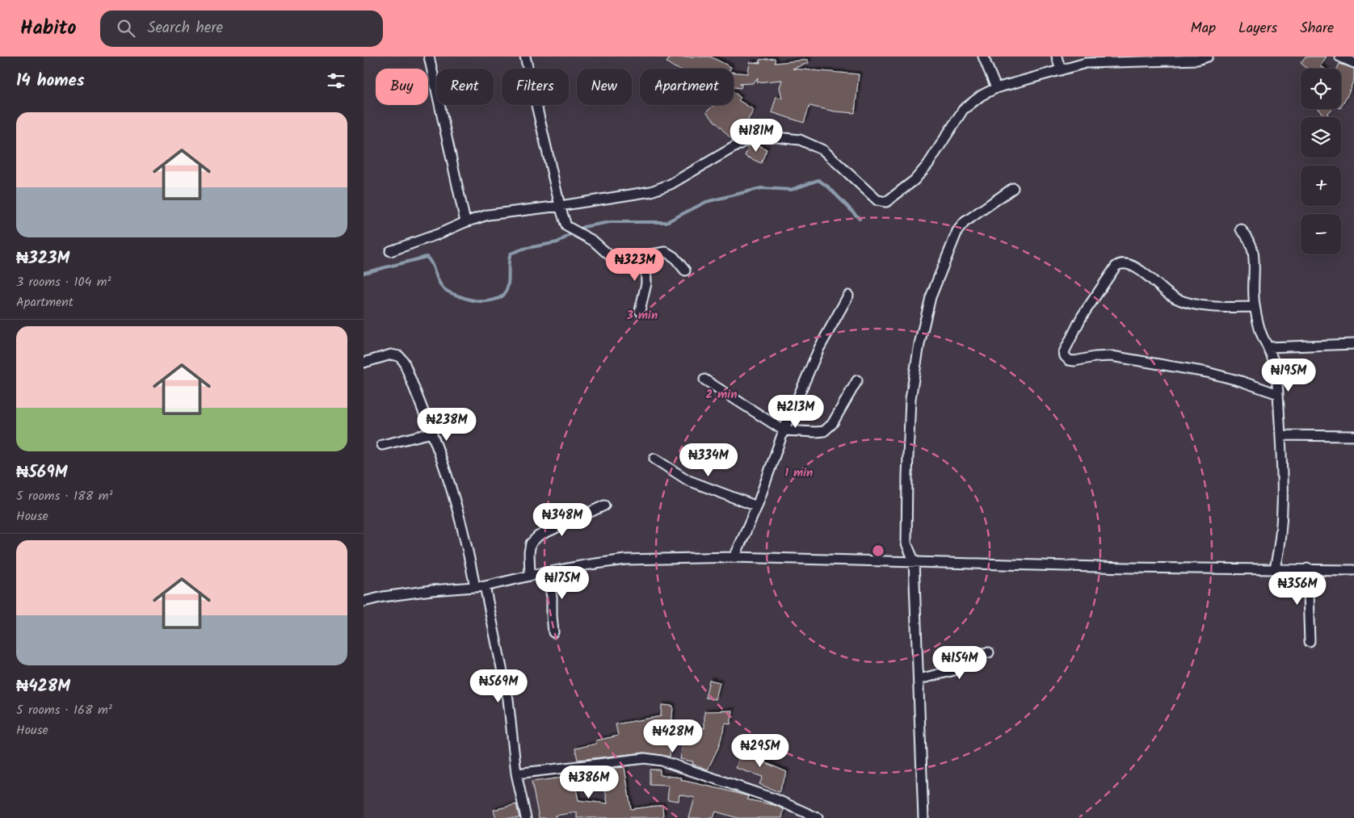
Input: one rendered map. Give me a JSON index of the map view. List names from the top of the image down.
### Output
{
  "page": {
    "header": "Habito",
    "search": "Search here",
    "nav": ["Map", "Layers", "Share"],
    "heading": "14 homes",
    "map_buttons": ["+", "−"],
    "chip": [
      "Buy",
      "Rent",
      "Filters",
      "New",
      "Apartment"
    ],
    "list": [
      {
        "name": "₦323M",
        "note": "3 rooms · 104 m² · Apartment"
      },
      {
        "name": "₦569M",
        "note": "5 rooms · 188 m² · House"
      },
      {
        "name": "₦428M",
        "note": "5 rooms · 168 m² · House"
      }
    ],
    "price": [
      "₦181M",
      "₦323M",
      "₦195M",
      "₦213M",
      "₦238M",
      "₦334M",
      "₦348M",
      "₦175M",
      "₦356M",
      "₦154M",
      "₦569M",
      "₦428M",
      "₦295M",
      "₦386M"
    ]
  },
  "rings": ["3 min", "2 min", "1 min"]
}
